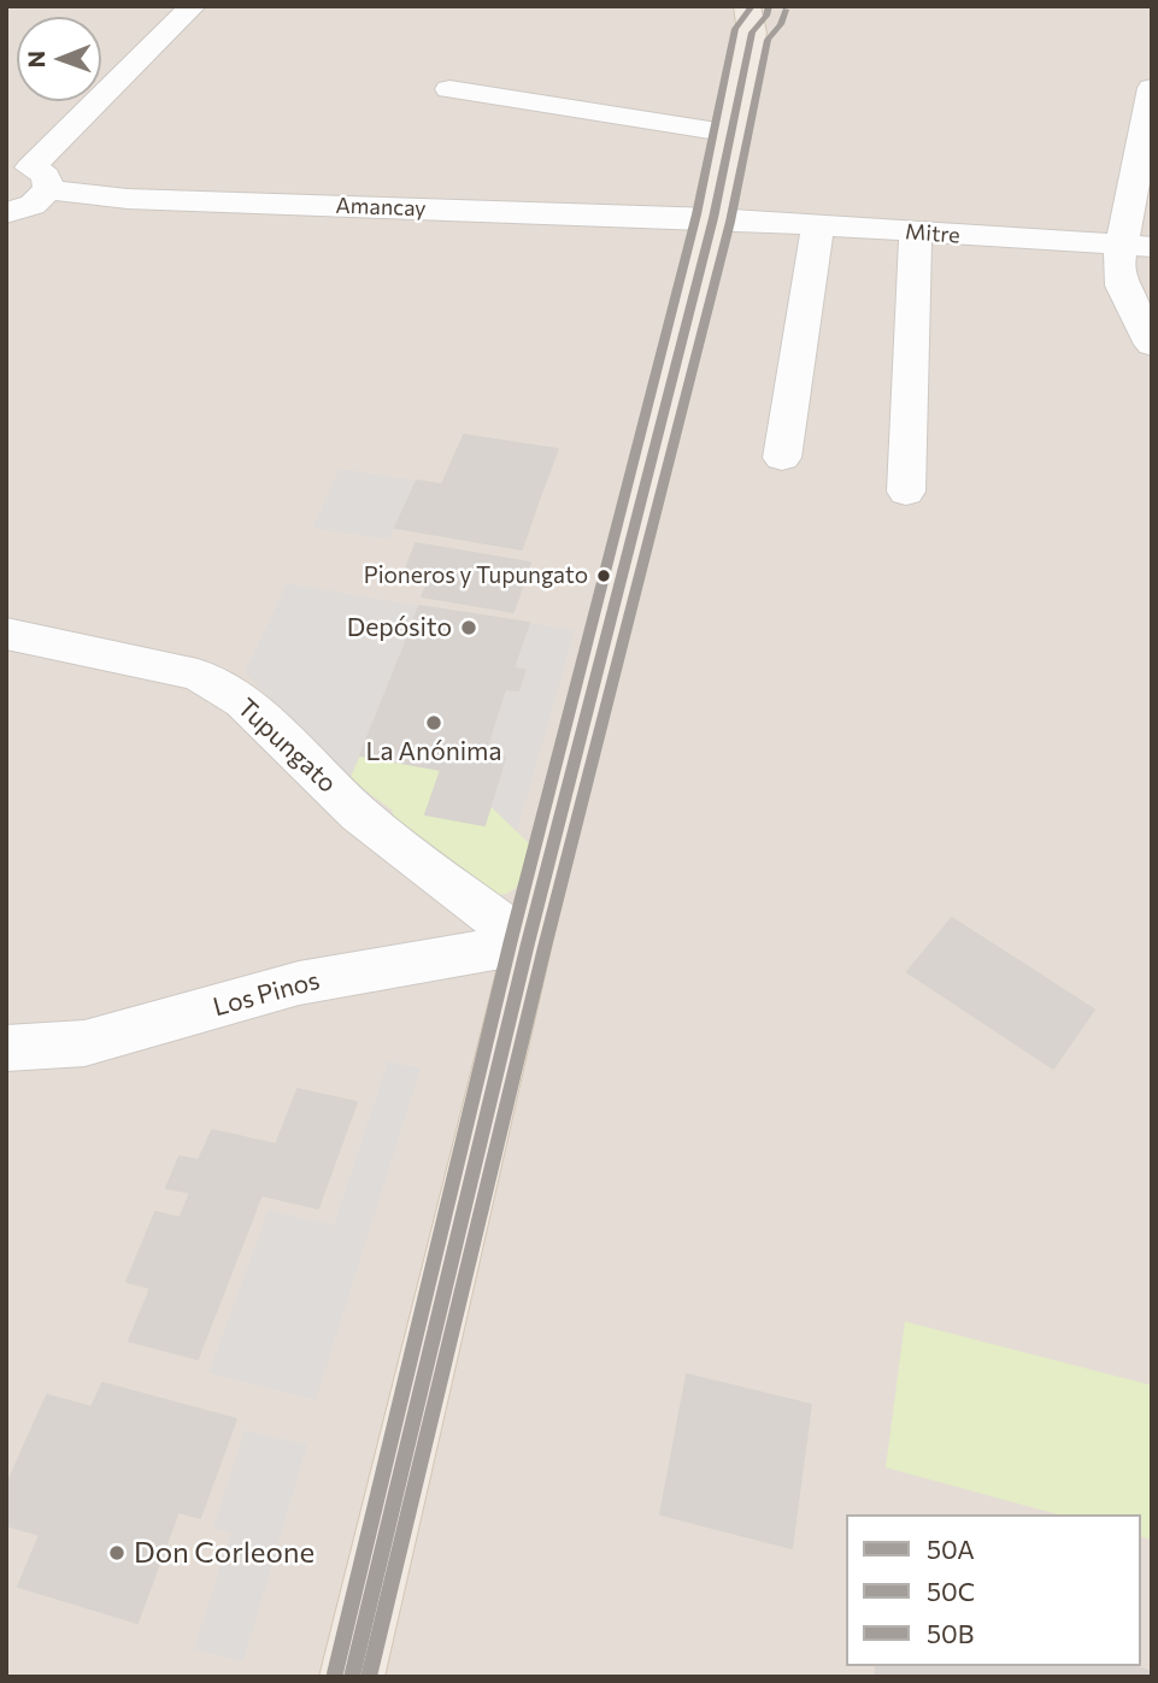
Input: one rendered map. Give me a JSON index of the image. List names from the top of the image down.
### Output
{
  "streets": {
    "street": [
      "Amancay",
      "Mitre",
      "Tupungato",
      "Los Pinos"
    ]
  },
  "crossings": [
    ["Amancay", "Mitre"],
    ["Tupungato", "Los Pinos"]
  ],
  "places": [
    "Pioneros y Tupungato",
    "Depósito",
    "La Anónima",
    "Don Corleone"
  ],
  "lines": ["transit line 50A", "transit line 50B", "transit line 50C"],
  "legend": ["50A", "50C", "50B"],
  "north": "left"
}
